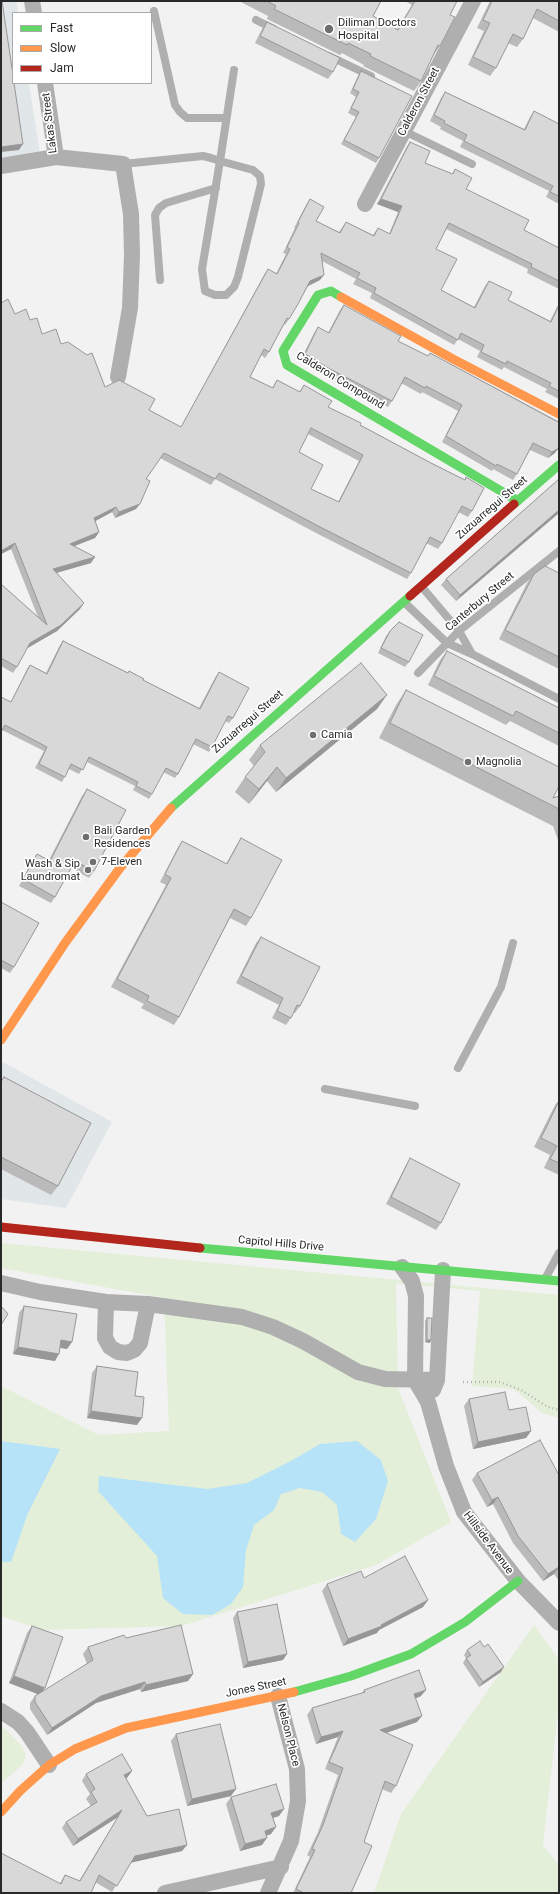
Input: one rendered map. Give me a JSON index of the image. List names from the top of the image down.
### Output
{
  "streets": {
    "street": [
      "Calderon Street",
      "Lakas Street",
      "Calderon Compound",
      "Zuzuarregui Street",
      "Capitol Hills Drive",
      "Hillside Avenue",
      "Jones Street",
      "Nelson Place"
    ],
    "lane": ["Canterbury Street"]
  },
  "crossings": [
    ["Calderon Compound", "Zuzuarregui Street"],
    ["Hillside Avenue", "Jones Street"],
    ["Jones Street", "Nelson Place"]
  ],
  "places": [
    "Diliman Doctors Hospital",
    "Camia",
    "Magnolia",
    "Bali Garden Residences",
    "7-Eleven",
    "Wash & Sip Laundromat"
  ],
  "legend": ["Fast", "Slow", "Jam"]
}
